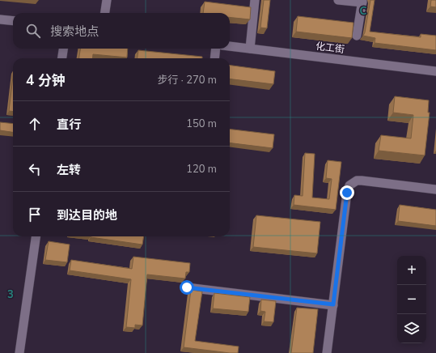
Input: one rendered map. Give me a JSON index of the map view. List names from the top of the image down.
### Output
{
  "streets": {
    "street": ["化工街"]
  },
  "page": {
    "search": "搜索地点",
    "heading": ["4 分钟", "步行 · 270 m"],
    "list": [
      ["直行", "150 m"],
      ["左转", "120 m"],
      "到达目的地"
    ],
    "map_buttons": ["+", "−"]
  },
  "grid": {
    "columns": ["C"],
    "rows": ["3"]
  }
}
